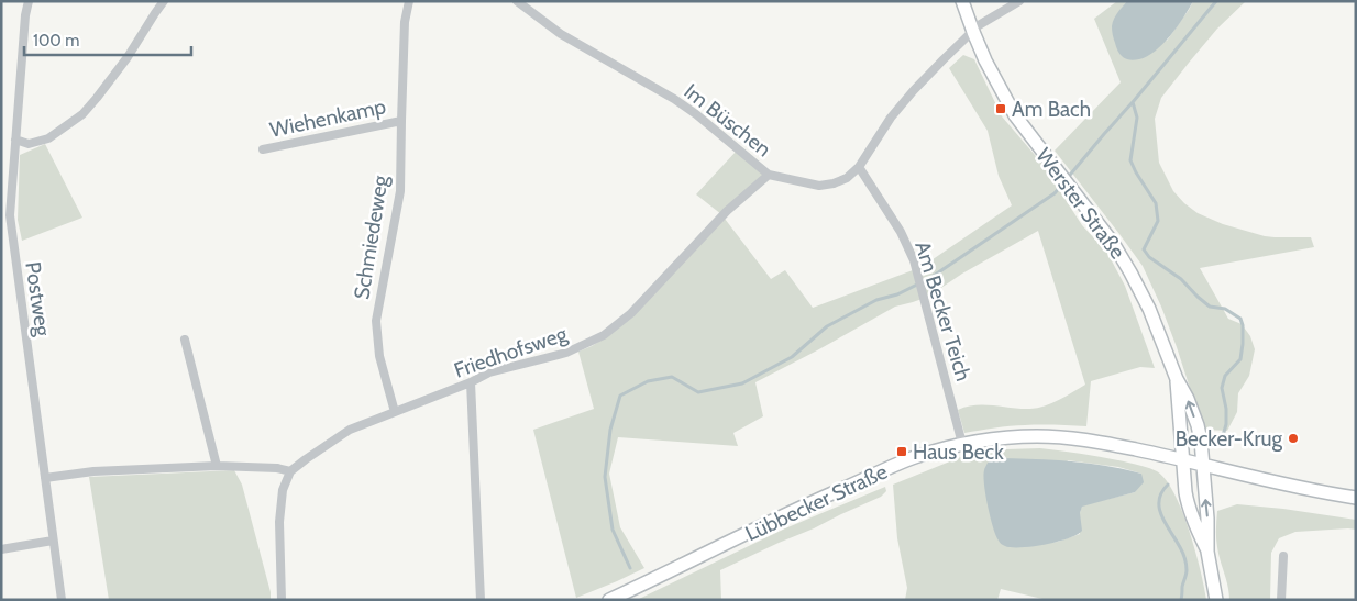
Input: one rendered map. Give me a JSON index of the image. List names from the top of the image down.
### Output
{
  "streets": {
    "main road": ["Werster Straße", "Lübbecker Straße"],
    "street": [
      "Wiehenkamp",
      "Im Büschen",
      "Schmiedeweg",
      "Postweg",
      "Am Becker Teich",
      "Friedhofsweg"
    ]
  },
  "crossings": [
    ["Wiehenkamp", "Schmiedeweg"],
    ["Im Büschen", "Werster Straße"],
    ["Im Büschen", "Am Becker Teich"],
    ["Im Büschen", "Friedhofsweg"],
    ["Werster Straße", "Lübbecker Straße"],
    ["Schmiedeweg", "Friedhofsweg"],
    ["Am Becker Teich", "Lübbecker Straße"]
  ],
  "places": {
    "transit": ["Am Bach", "Haus Beck"],
    "other": ["Becker-Krug"]
  },
  "scale_bar": "100 m"
}
